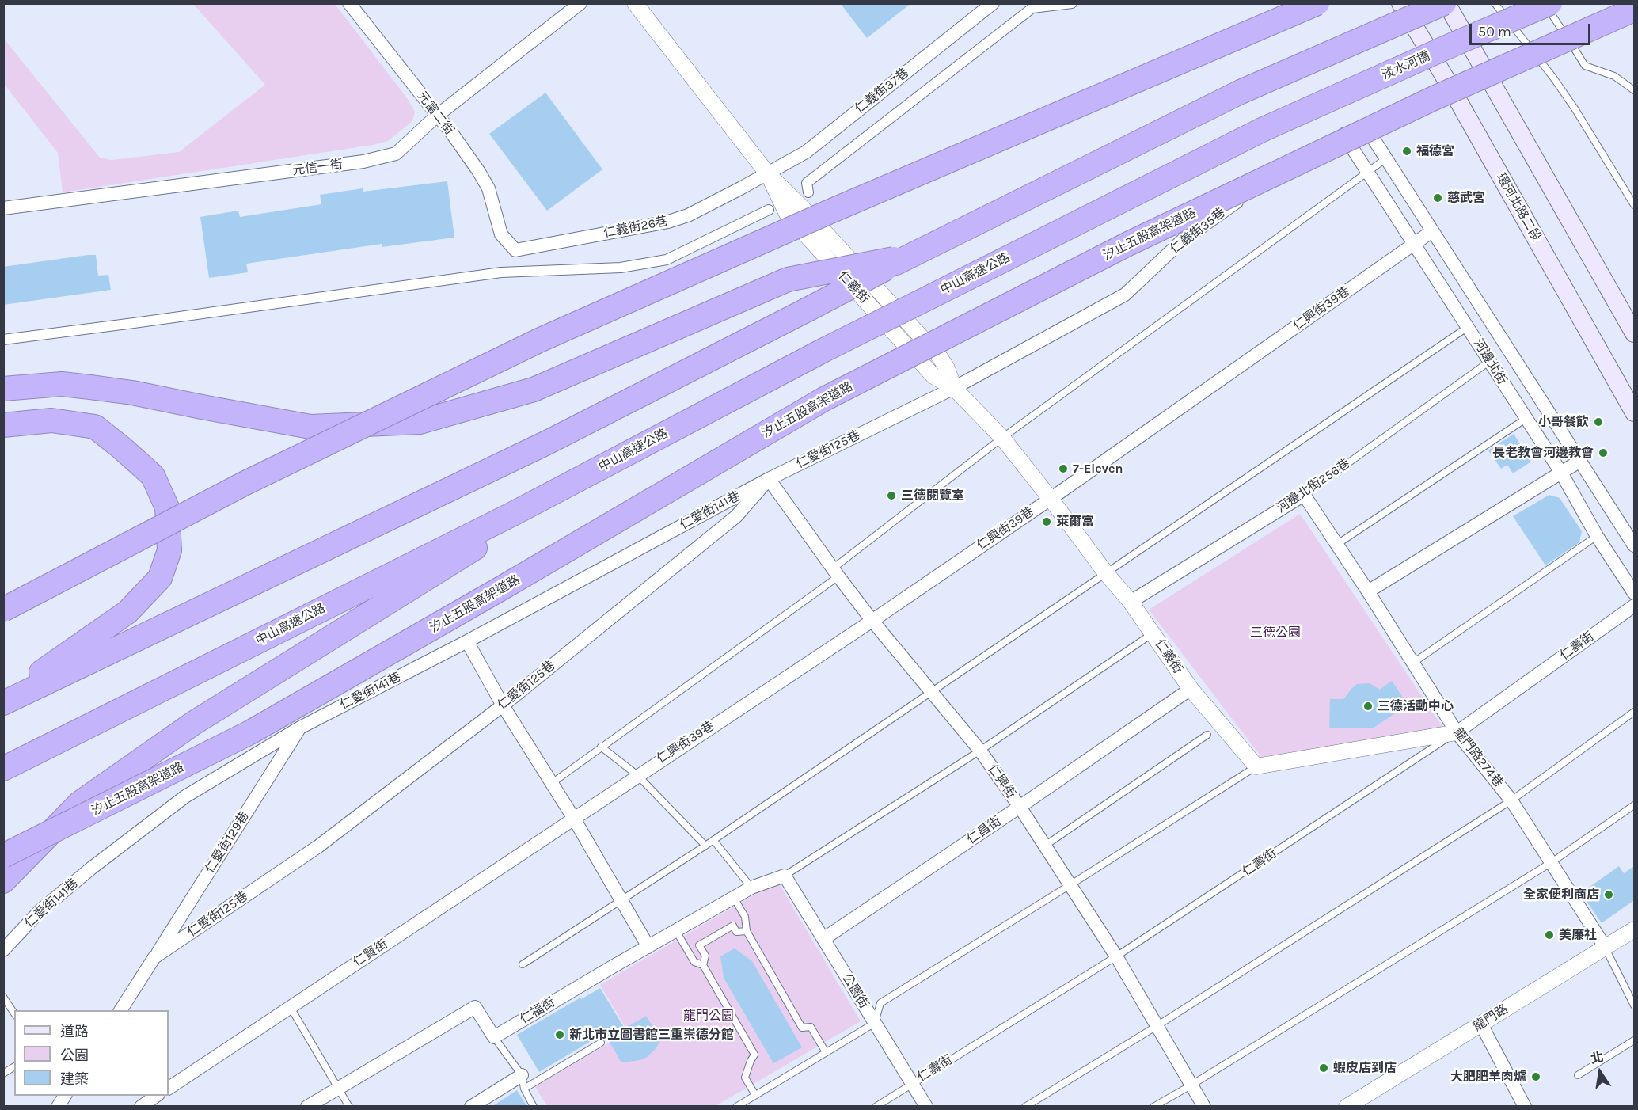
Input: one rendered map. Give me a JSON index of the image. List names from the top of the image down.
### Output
{
  "streets": {
    "highway": ["淡水河橋", "汐止五股高架道路", "中山高速公路"],
    "main road": ["環河北路二段"],
    "street": [
      "仁義街37巷",
      "元富二街",
      "元信一街",
      "仁義街26巷",
      "仁義街35巷",
      "仁義街",
      "仁興街39巷",
      "河邊北街",
      "仁愛街125巷",
      "河邊北街256巷",
      "仁愛街141巷",
      "仁壽街",
      "龍門路274巷",
      "仁興街",
      "仁昌街",
      "仁愛街129巷",
      "仁賢街",
      "公園街",
      "仁福街",
      "龍門路"
    ]
  },
  "crossings": [
    ["淡水河橋", "中山高速公路"],
    ["仁義街37巷", "仁義街26巷"],
    ["仁義街37巷", "仁義街"],
    ["元富二街", "元信一街"],
    ["元富二街", "仁義街26巷"],
    ["環河北路二段", "仁義街35巷"],
    ["仁義街26巷", "仁義街"],
    ["仁義街35巷", "仁義街"],
    ["仁義街35巷", "河邊北街"],
    ["仁義街35巷", "仁愛街125巷"],
    ["仁義街", "仁興街39巷"],
    ["仁義街", "仁愛街125巷"],
    ["仁義街", "河邊北街256巷"],
    ["仁義街", "仁昌街"],
    ["仁興街39巷", "河邊北街"],
    ["仁興街39巷", "仁興街"],
    ["仁興街39巷", "仁賢街"],
    ["河邊北街", "河邊北街256巷"],
    ["仁愛街125巷", "仁愛街141巷"],
    ["仁愛街125巷", "仁興街"],
    ["仁愛街125巷", "仁愛街129巷"],
    ["河邊北街256巷", "龍門路274巷"],
    ["仁愛街141巷", "仁興街"],
    ["仁愛街141巷", "仁愛街129巷"],
    ["仁壽街", "龍門路274巷"],
    ["仁壽街", "仁興街"],
    ["仁壽街", "公園街"],
    ["龍門路274巷", "龍門路"],
    ["仁興街", "仁昌街"],
    ["仁昌街", "公園街"],
    ["公園街", "仁福街"]
  ],
  "parks": ["三德公園", "龍門公園"],
  "places": [
    "福德宮",
    "慈武宮",
    "小哥餐飲",
    "長老教會河邊教會",
    "7-Eleven",
    "三德閱覽室",
    "萊爾富",
    "三德活動中心",
    "全家便利商店",
    "美廉社",
    "新北市立圖書館三重崇德分館",
    "蝦皮店到店",
    "大肥肥羊肉爐"
  ],
  "legend": ["道路", "公園", "建築"],
  "scale_bar": "50 m",
  "north": "top"
}
